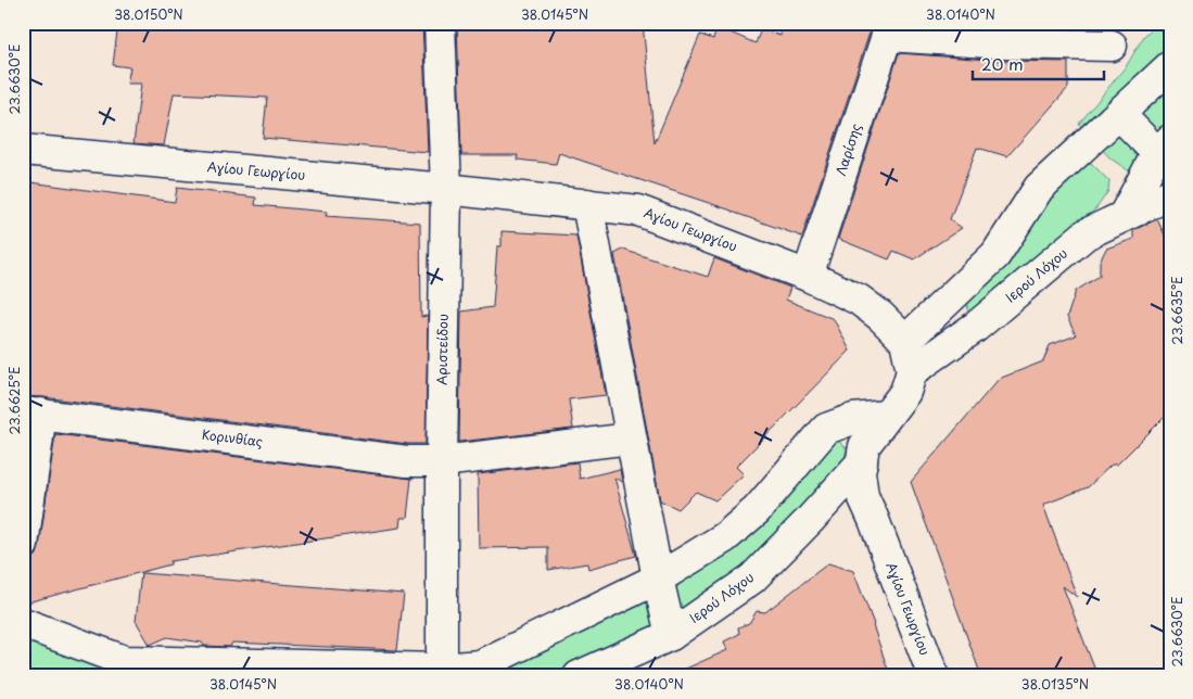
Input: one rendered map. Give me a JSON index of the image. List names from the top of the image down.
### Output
{
  "streets": {
    "street": [
      "Λαρίσης",
      "Αγίου Γεωργίου",
      "Ιερού Λόχου",
      "Αριστείδου",
      "Κορινθίας"
    ]
  },
  "crossings": [
    ["Λαρίσης", "Αγίου Γεωργίου"],
    ["Αγίου Γεωργίου", "Ιερού Λόχου"],
    ["Αγίου Γεωργίου", "Αριστείδου"],
    ["Αριστείδου", "Κορινθίας"]
  ],
  "scale_bar": "20 m",
  "coordinates": [
    "38.0150°N",
    "38.0145°N",
    "38.0140°N",
    "23.6630°E",
    "23.6635°E",
    "23.6625°E",
    "38.0135°N"
  ]
}
